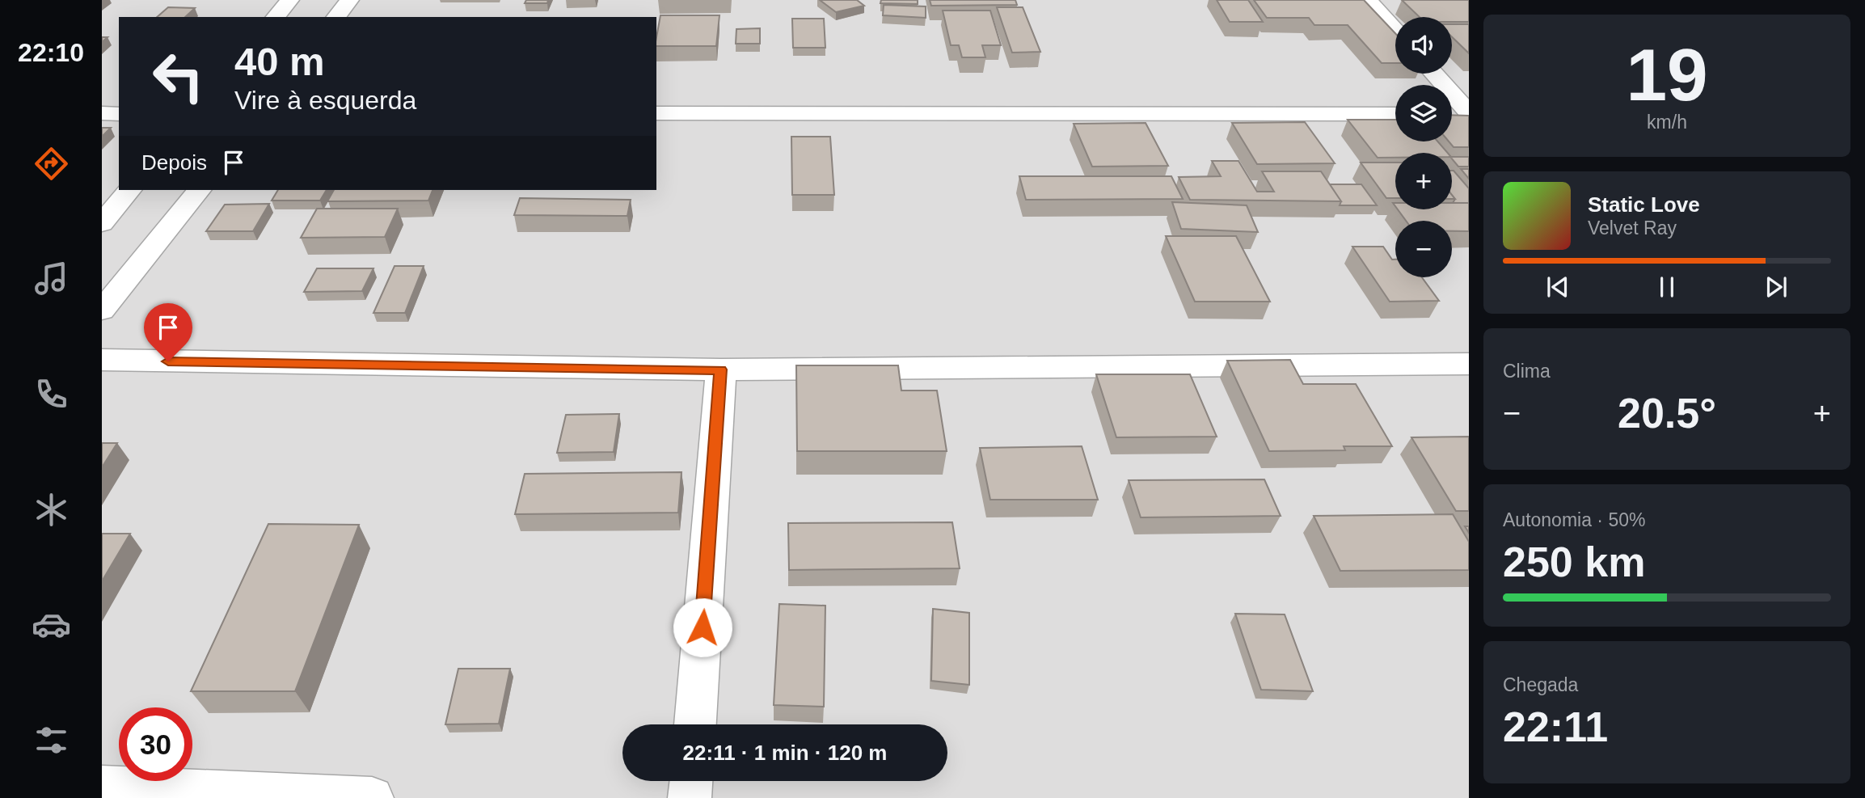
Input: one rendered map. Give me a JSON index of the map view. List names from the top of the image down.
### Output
{
  "page": {
    "tabs": "22:10",
    "tile": [
      ["19", "km/h"],
      "Clima",
      ["Autonomia · 50%", "250 km"],
      ["Chegada", "22:11"]
    ],
    "map_buttons": ["+", "−"],
    "turn": ["40 m", "Vire à esquerda"],
    "then": "Depois",
    "song": ["Static Love", "Velvet Ray"],
    "heat": ["−", "20.5°", "+"],
    "limit": "30",
    "trip": "22:11 · 1 min · 120 m"
  }
}
